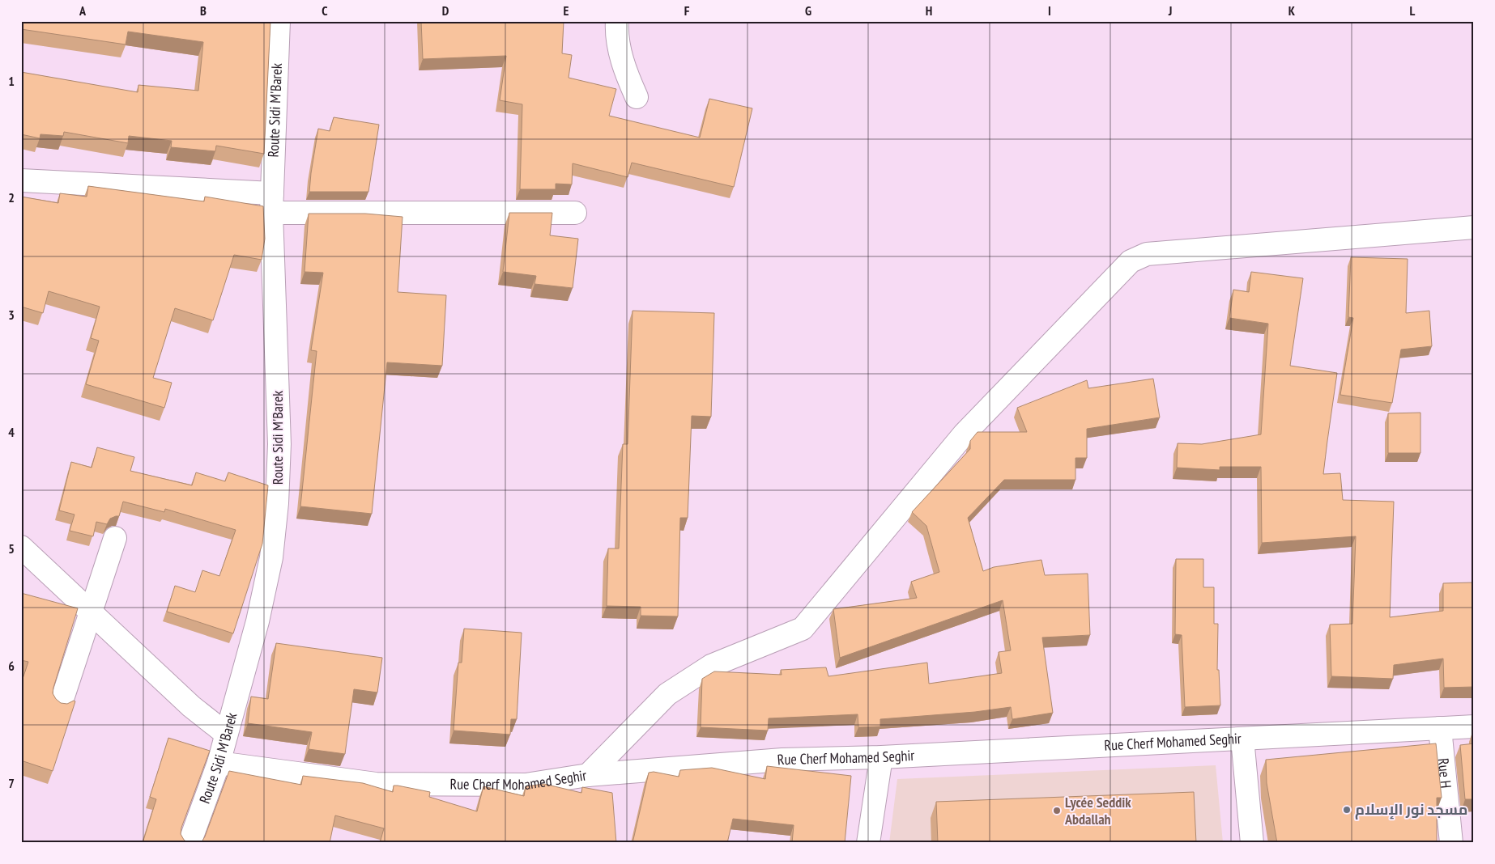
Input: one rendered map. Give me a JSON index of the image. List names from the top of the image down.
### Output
{
  "streets": {
    "street": ["Route Sidi M'Barek", "Rue Cherf Mohamed Seghir", "Rue H"]
  },
  "crossings": [
    ["Route Sidi M'Barek", "Rue Cherf Mohamed Seghir"],
    ["Rue Cherf Mohamed Seghir", "Rue H"]
  ],
  "places": ["مسجد نور الإسلام", "Lycée Seddik Abdallah"],
  "grid": {
    "columns": [
      "A",
      "B",
      "C",
      "D",
      "E",
      "F",
      "G",
      "H",
      "I",
      "J",
      "K",
      "L"
    ],
    "rows": [
      "1",
      "2",
      "3",
      "4",
      "5",
      "6",
      "7"
    ]
  }
}
